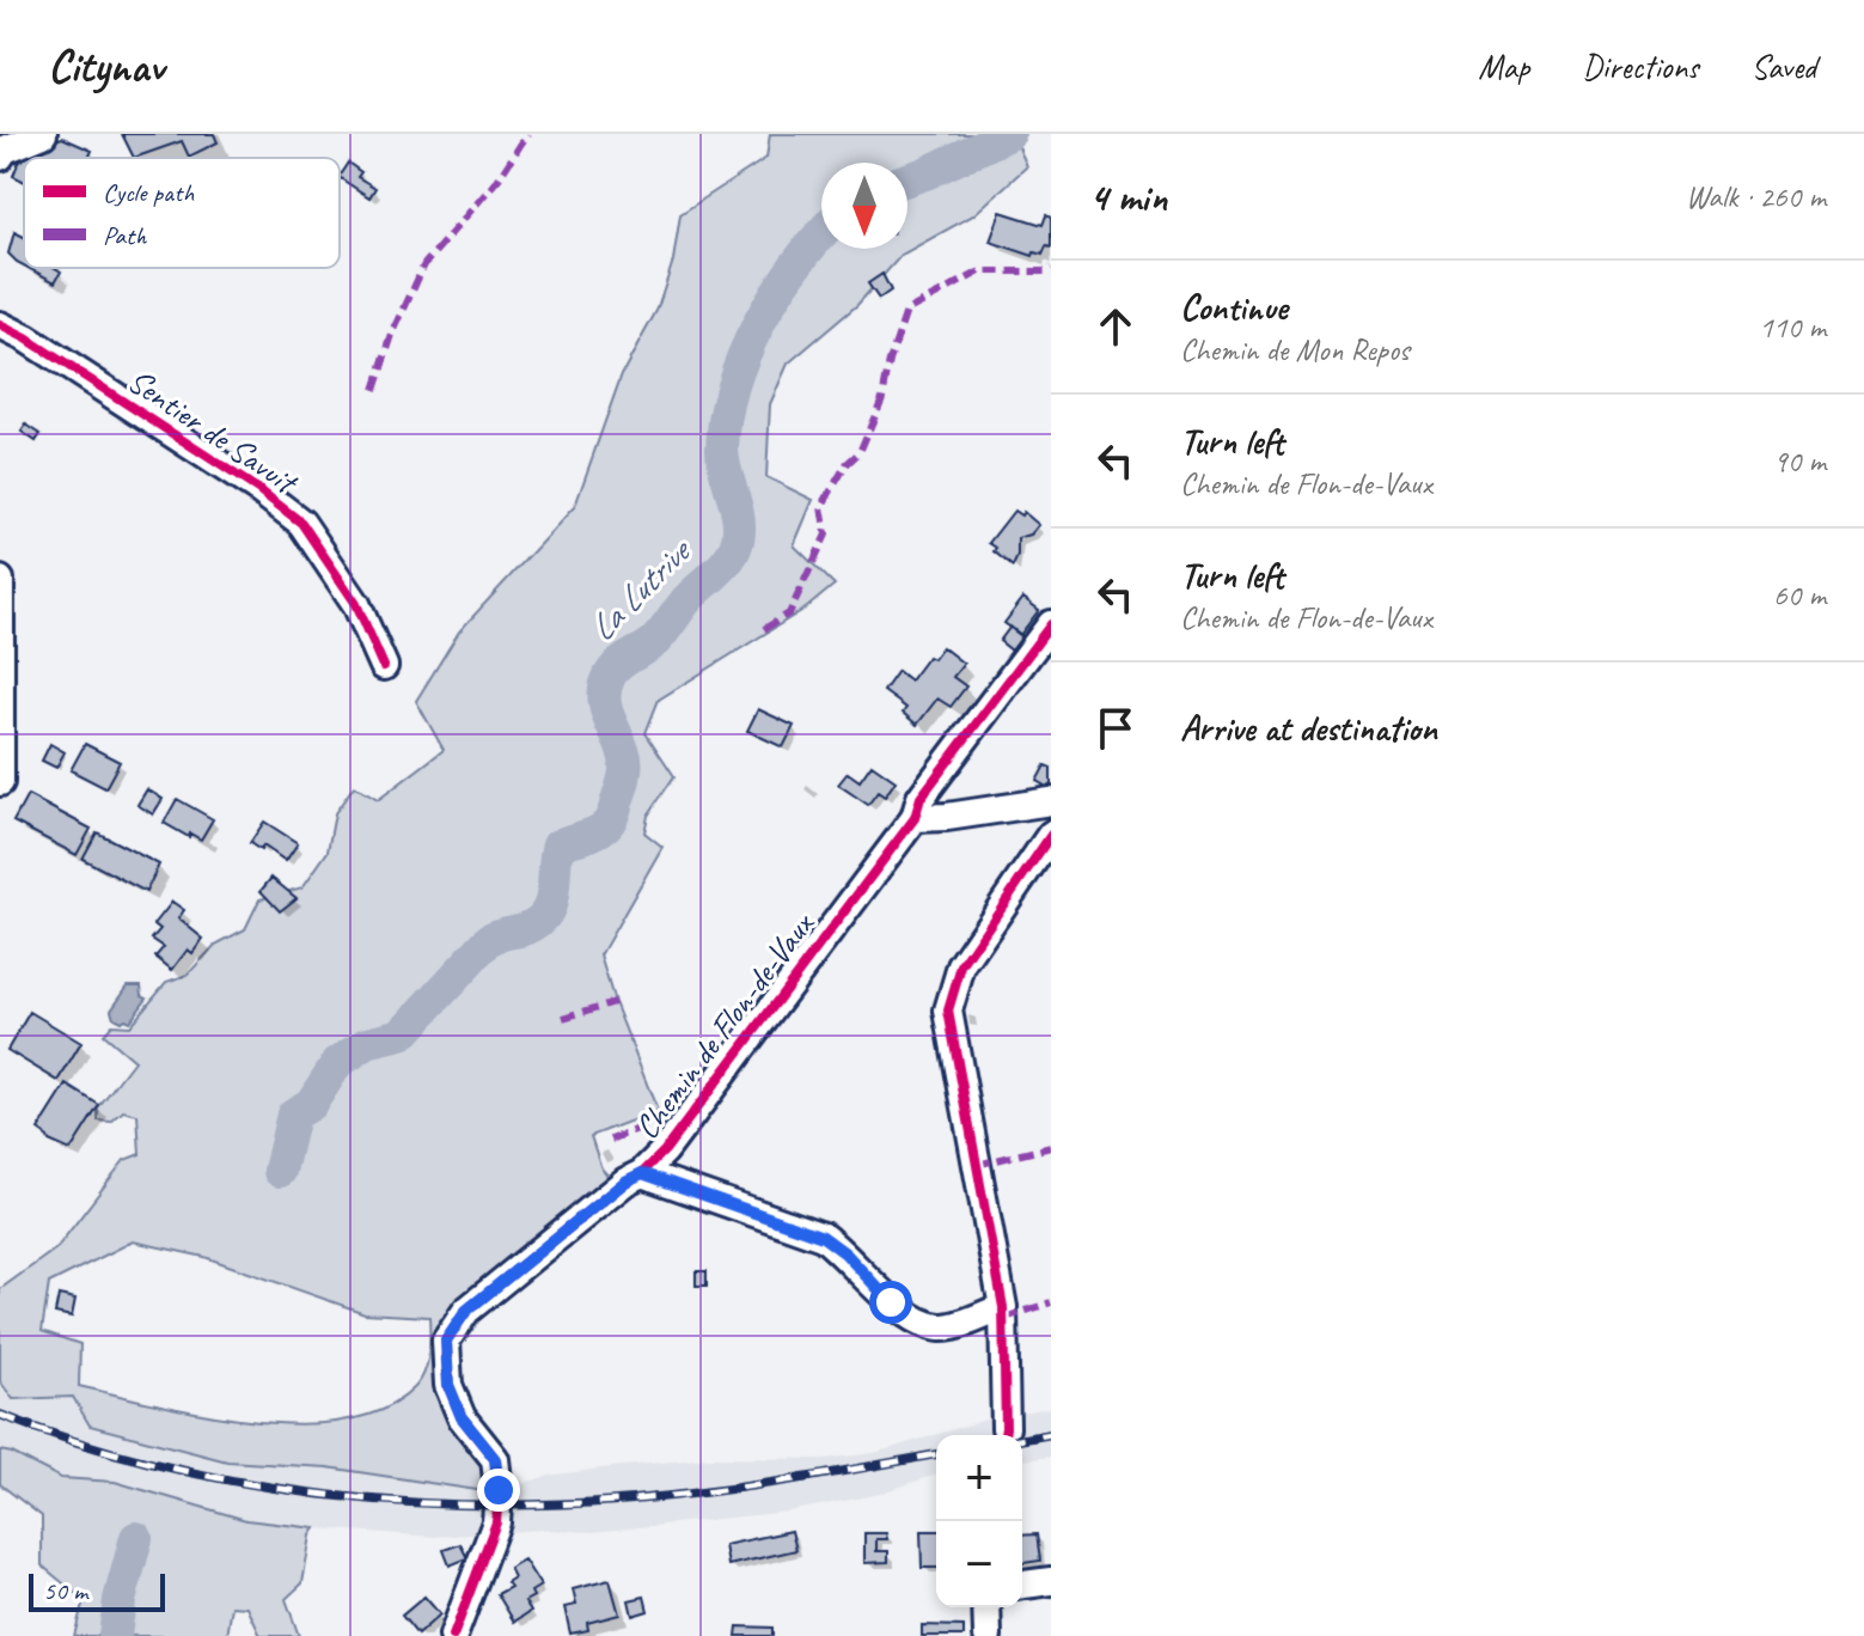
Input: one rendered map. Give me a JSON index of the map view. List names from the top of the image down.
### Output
{
  "streets": {
    "street": ["Sentier de Savuit", "Chemin de Flon-de-Vaux"]
  },
  "water": ["La Lutrive"],
  "legend": ["Cycle path", "Path"],
  "scale_bar": "50 m",
  "north": "bottom",
  "page": {
    "header": "Citynav",
    "nav": ["Map", "Directions", "Saved"],
    "heading": ["4 min", "Walk · 260 m"],
    "list": [
      ["Continue", "Chemin de Mon Repos", "110 m"],
      ["Turn left", "Chemin de Flon-de-Vaux", "90 m"],
      ["Turn left", "Chemin de Flon-de-Vaux", "60 m"],
      "Arrive at destination"
    ],
    "map_buttons": ["+", "−"],
    "scale": "50 m"
  }
}
